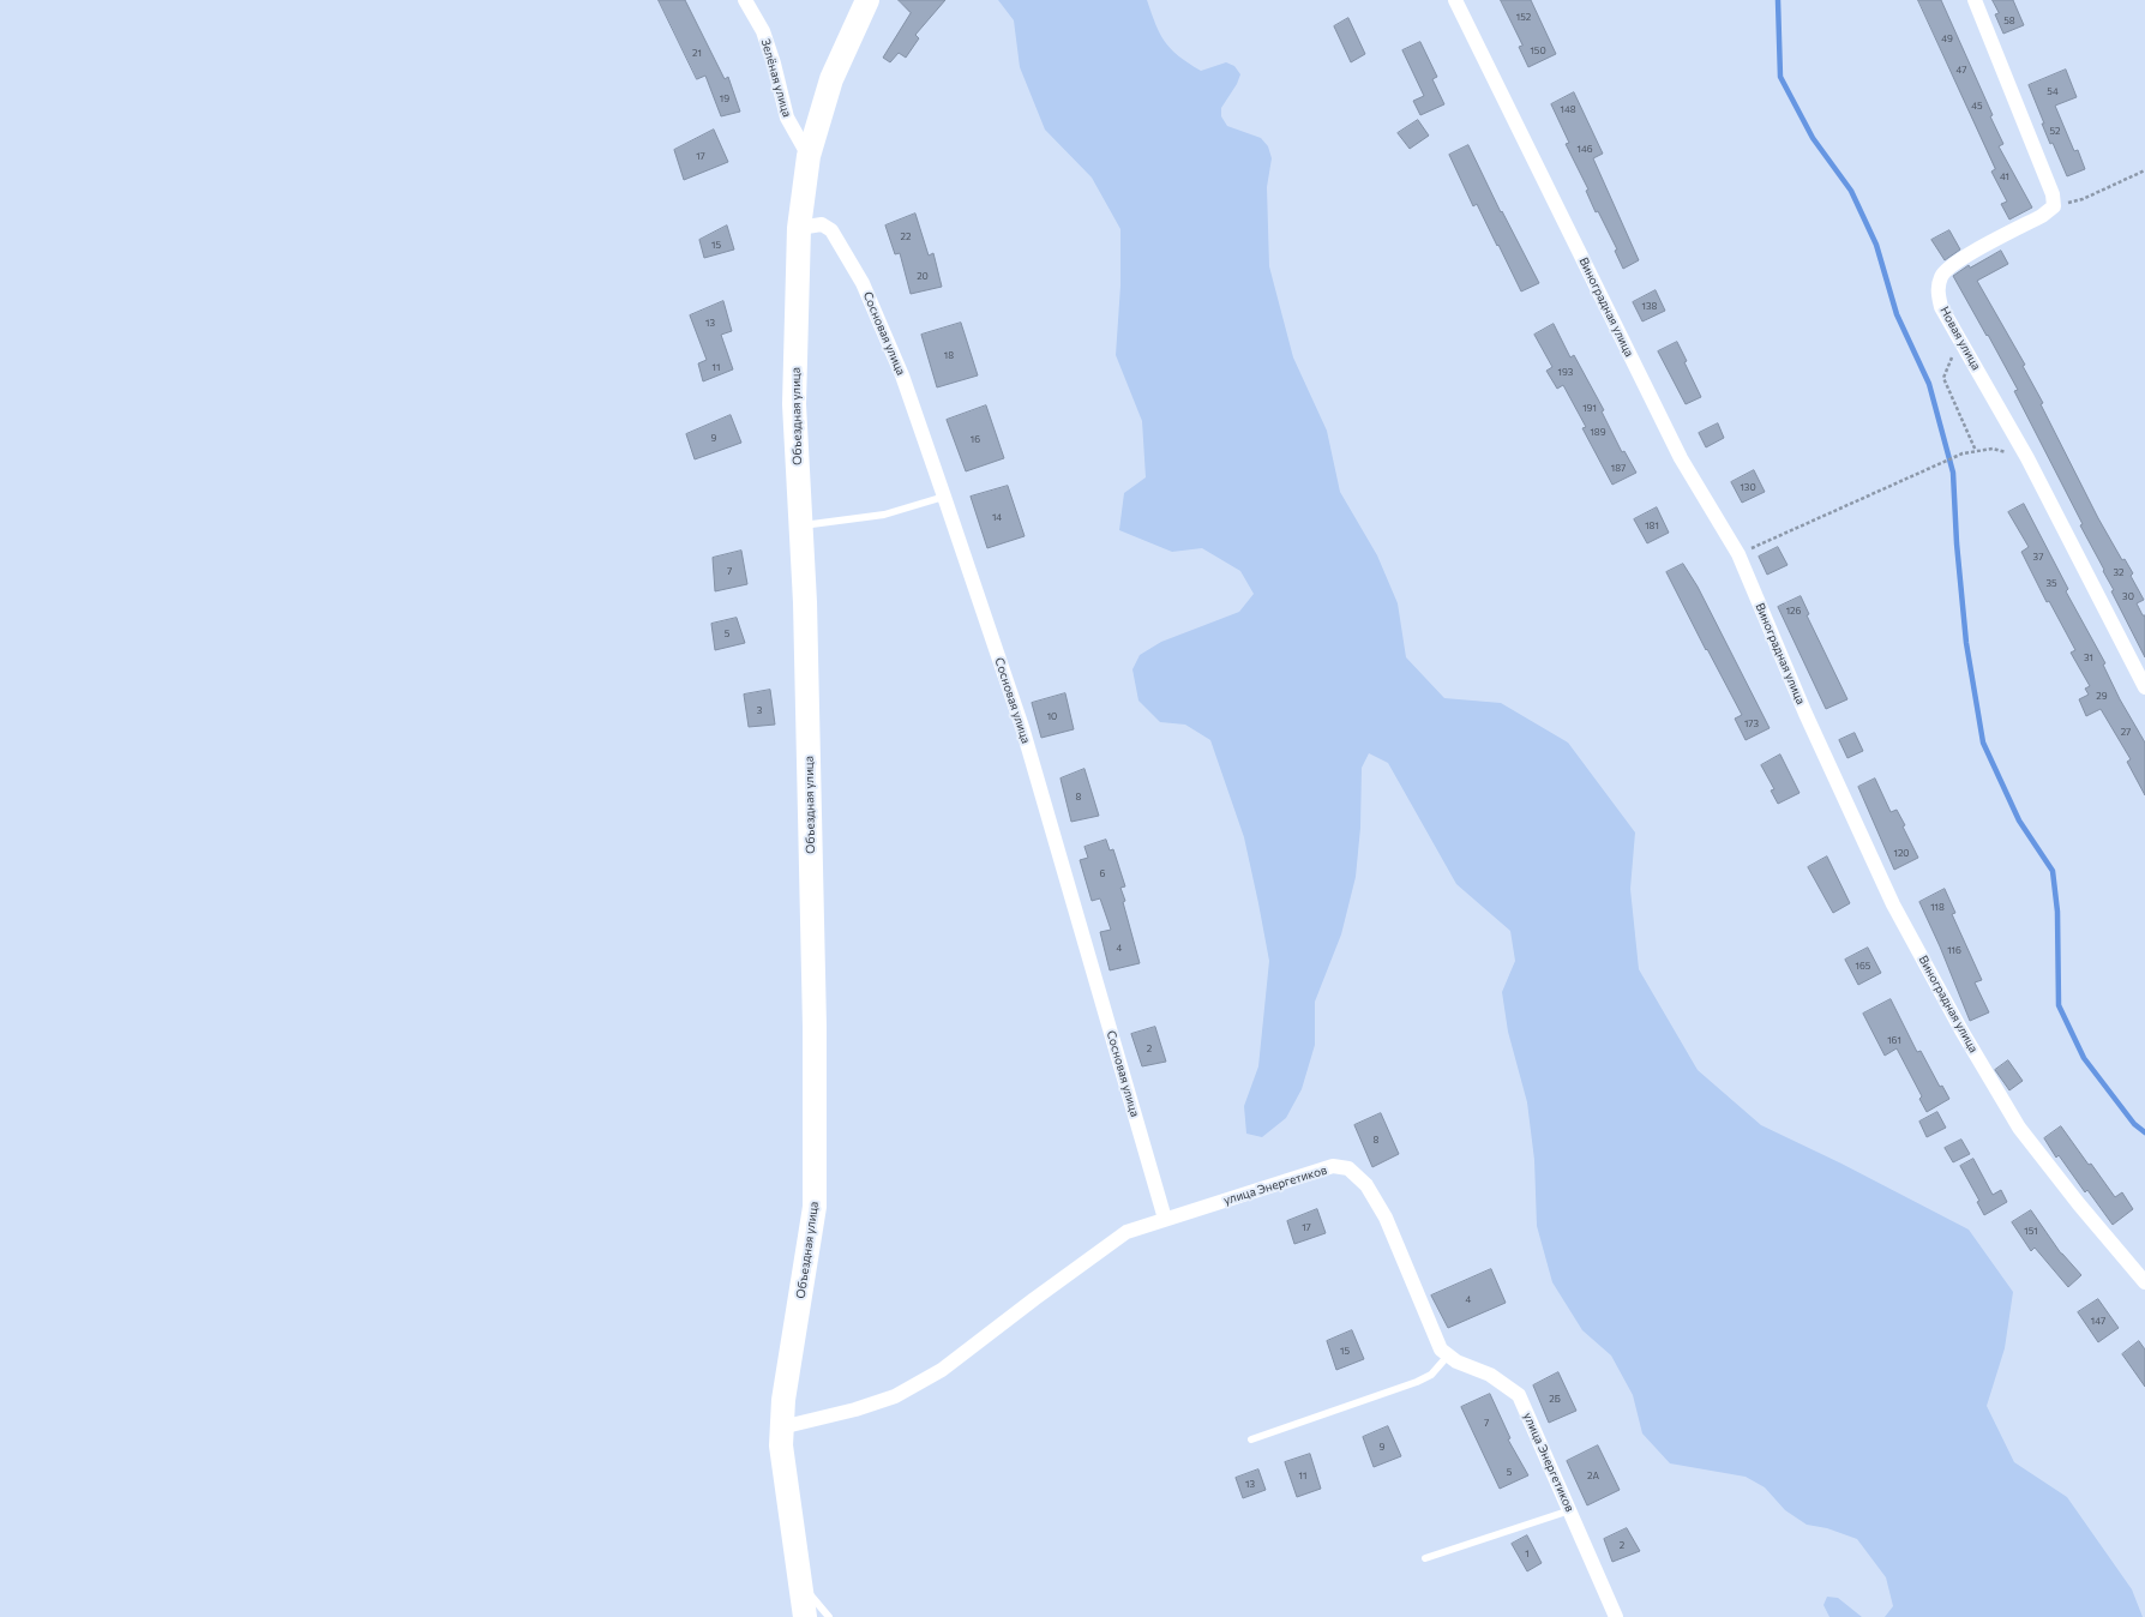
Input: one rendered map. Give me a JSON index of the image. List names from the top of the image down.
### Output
{
  "streets": {
    "main road": ["Объездная улица"],
    "street": [
      "Зелёная улица",
      "Виноградная улица",
      "Сосновая улица",
      "Новая улица",
      "улица Энергетиков"
    ]
  },
  "crossings": [
    ["Зелёная улица", "Объездная улица"],
    ["Сосновая улица", "Объездная улица"],
    ["Сосновая улица", "улица Энергетиков"],
    ["Объездная улица", "улица Энергетиков"]
  ],
  "house_numbers": [
    "152",
    "58",
    "49",
    "150",
    "21",
    "47",
    "54",
    "19",
    "45",
    "148",
    "52",
    "146",
    "17",
    "41",
    "22",
    "15",
    "20",
    "138",
    "13",
    "18",
    "11",
    "193",
    "191",
    "189",
    "9",
    "16",
    "187",
    "130",
    "14",
    "181",
    "37",
    "7",
    "32",
    "35",
    "30",
    "126",
    "5",
    "31",
    "29",
    "3",
    "10",
    "173",
    "27",
    "8",
    "120",
    "6",
    "118",
    "4",
    "116",
    "165",
    "161",
    "2",
    "8",
    "17",
    "151",
    "4",
    "147",
    "15",
    "2Б",
    "7",
    "9",
    "5",
    "11",
    "2А",
    "13",
    "2",
    "1"
  ]
}
